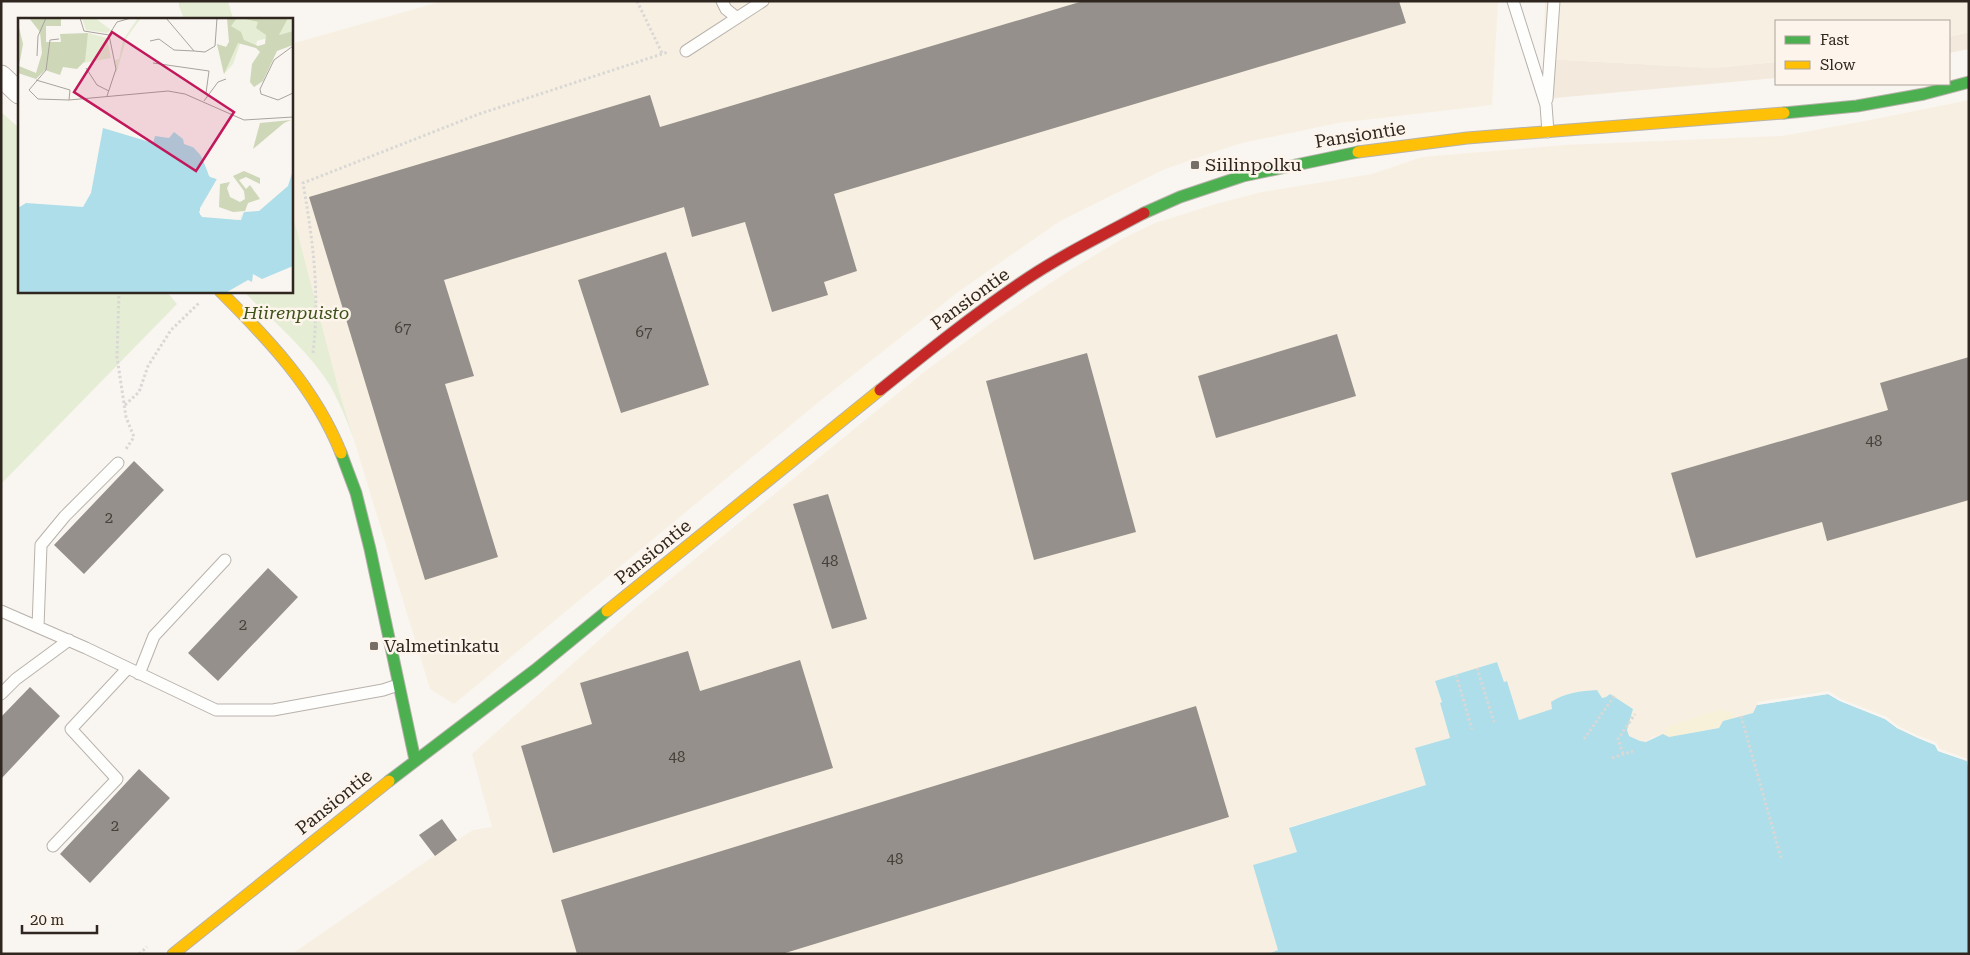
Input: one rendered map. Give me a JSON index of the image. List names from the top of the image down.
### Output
{
  "streets": {
    "street": ["Pansiontie"]
  },
  "parks": ["Hiirenpuisto"],
  "places": {
    "transit": ["Siilinpolku", "Valmetinkatu"]
  },
  "house_numbers": [
    "67",
    "67",
    "48",
    "2",
    "48",
    "2",
    "48",
    "2",
    "48"
  ],
  "legend": ["Fast", "Slow"],
  "scale_bar": "20 m"
}
